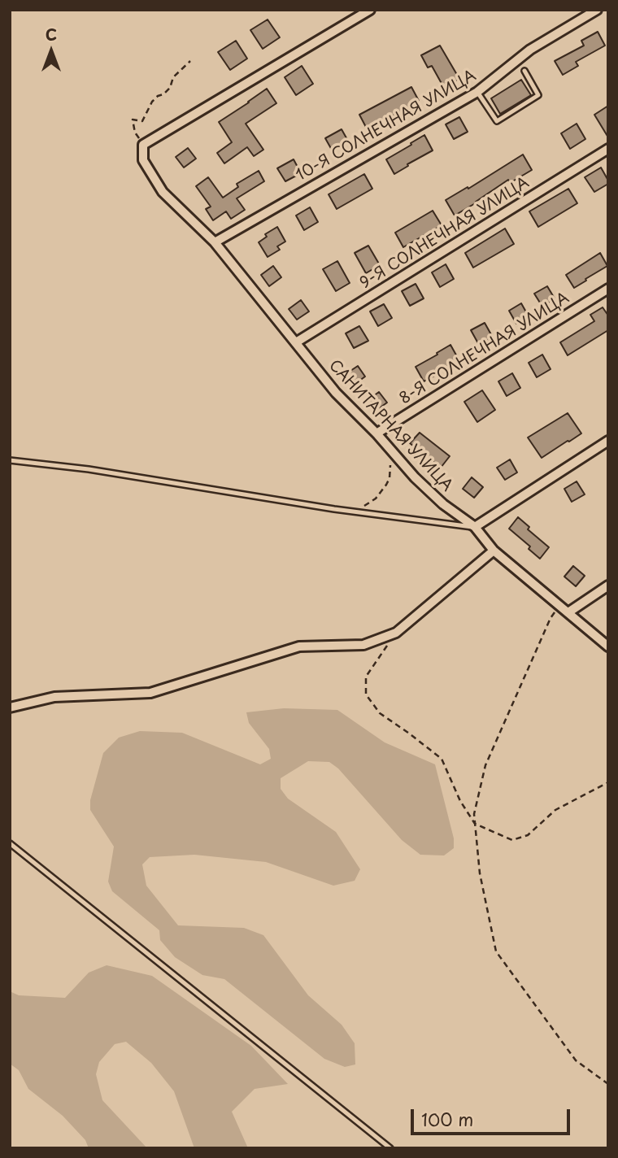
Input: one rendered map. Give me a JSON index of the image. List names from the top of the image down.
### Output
{
  "streets": {
    "street": [
      "10-Я СОЛНЕЧНАЯ УЛИЦА",
      "9-Я СОЛНЕЧНАЯ УЛИЦА",
      "8-Я СОЛНЕЧНАЯ УЛИЦА",
      "САНИТАРНАЯ УЛИЦА"
    ]
  },
  "crossings": [
    ["10-Я СОЛНЕЧНАЯ УЛИЦА", "САНИТАРНАЯ УЛИЦА"],
    ["9-Я СОЛНЕЧНАЯ УЛИЦА", "САНИТАРНАЯ УЛИЦА"],
    ["8-Я СОЛНЕЧНАЯ УЛИЦА", "САНИТАРНАЯ УЛИЦА"]
  ],
  "scale_bar": "100 m",
  "north": "top"
}
